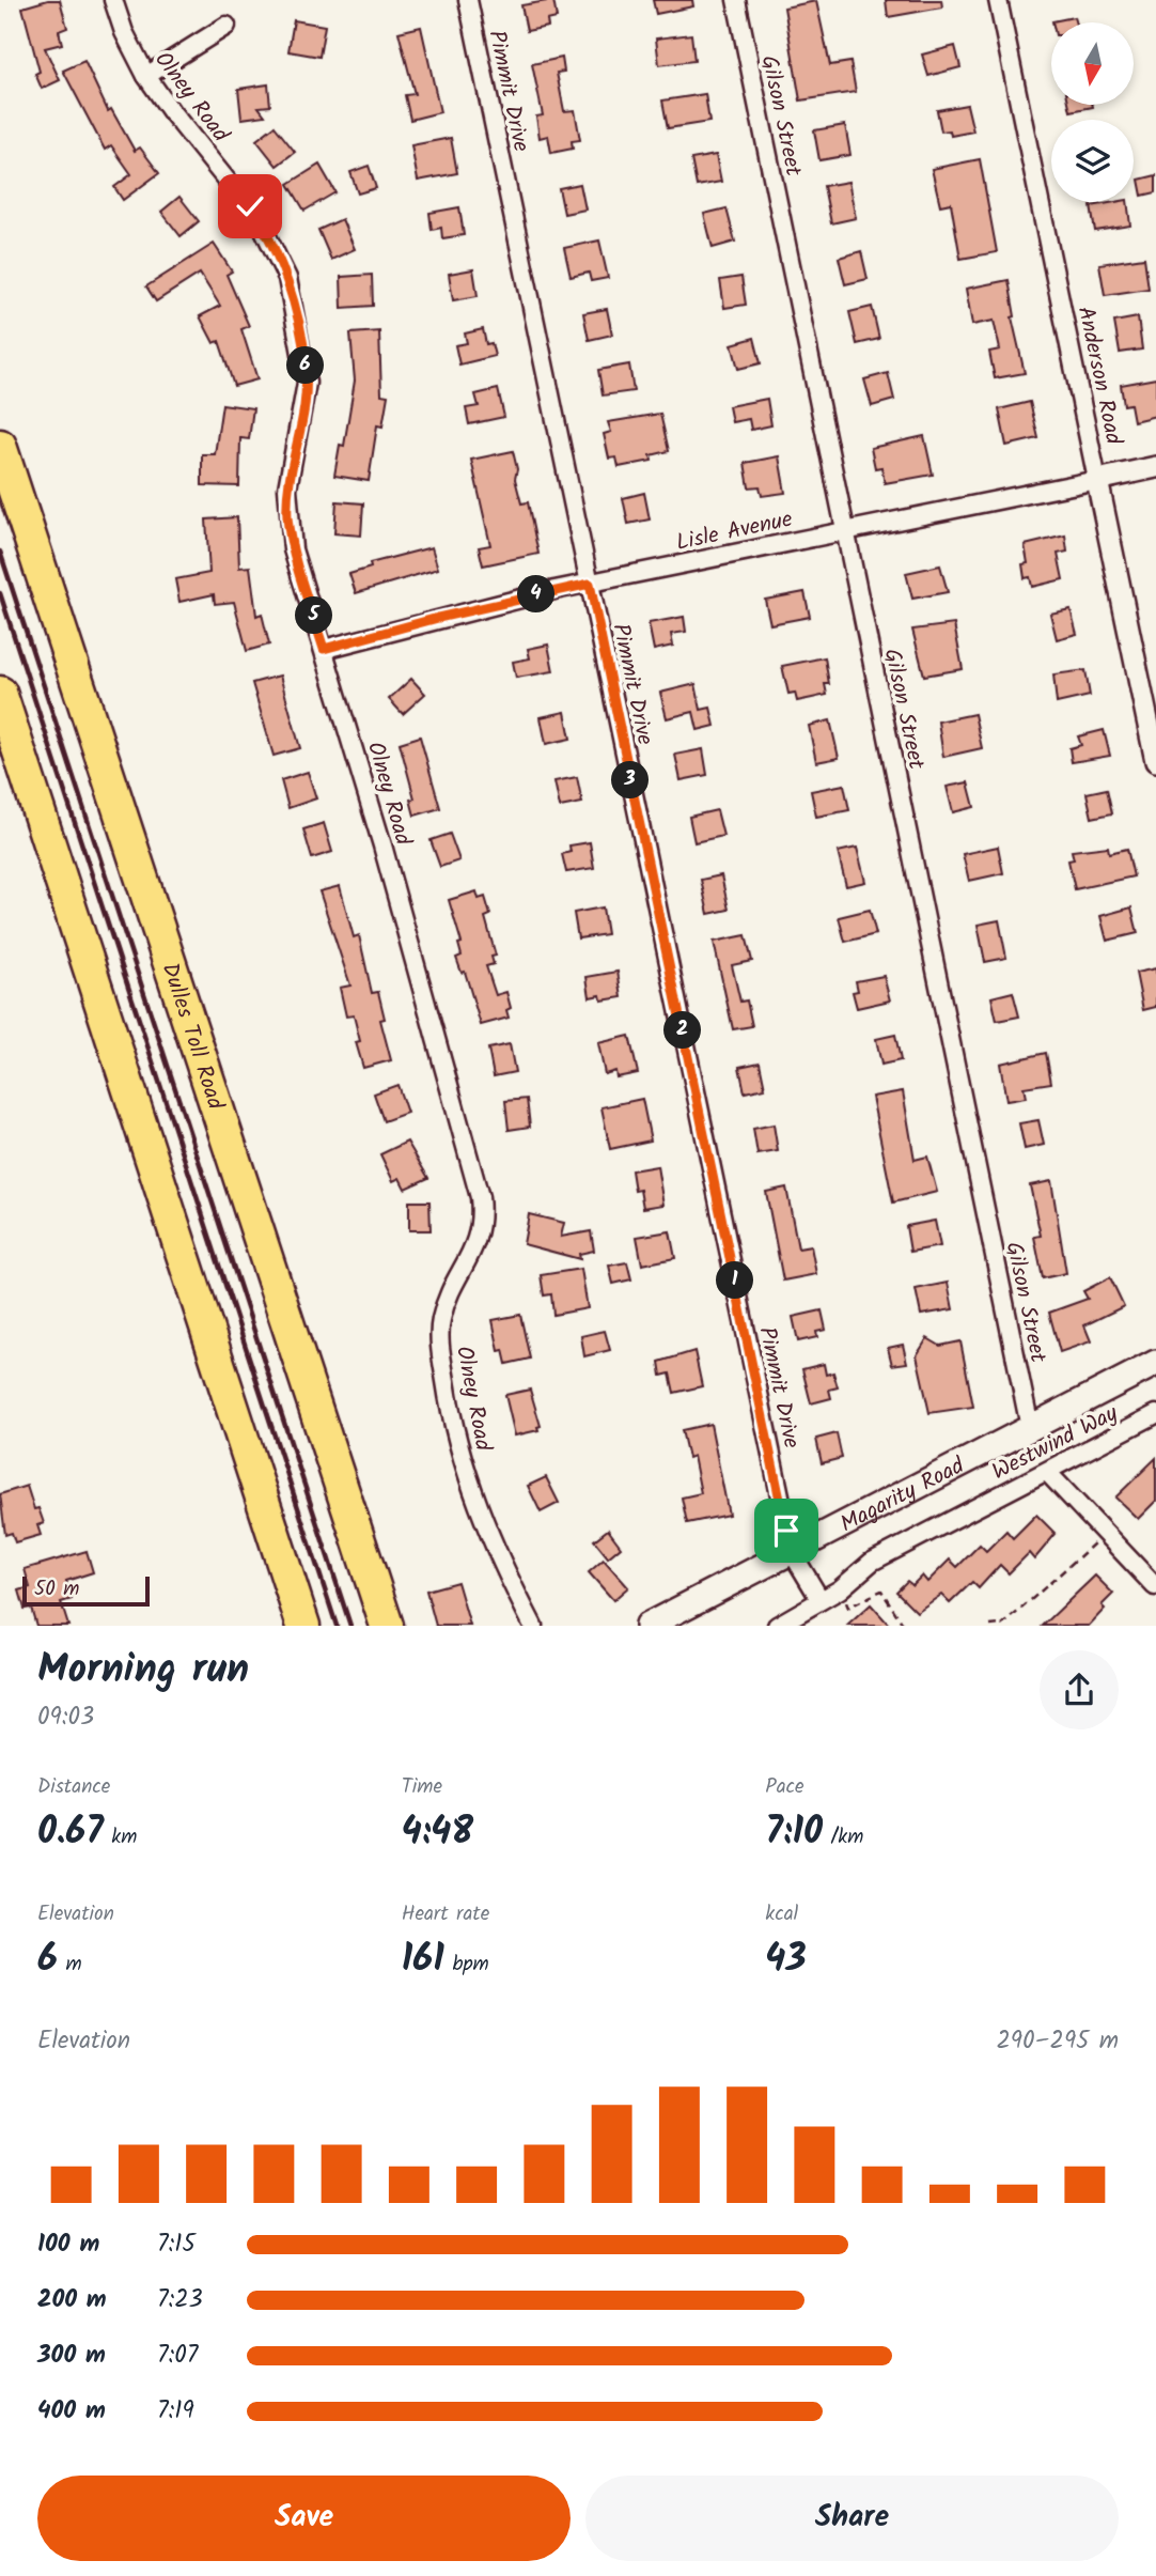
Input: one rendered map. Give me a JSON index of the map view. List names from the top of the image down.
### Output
{
  "streets": {
    "highway": ["Dulles Toll Road"],
    "main road": ["Magarity Road"],
    "street": [
      "Pimmit Drive",
      "Olney Road",
      "Gilson Street",
      "Anderson Road",
      "Lisle Avenue",
      "Westwind Way"
    ]
  },
  "crossings": [
    ["Pimmit Drive", "Lisle Avenue"],
    ["Pimmit Drive", "Magarity Road"],
    ["Olney Road", "Lisle Avenue"],
    ["Gilson Street", "Lisle Avenue"],
    ["Gilson Street", "Magarity Road"],
    ["Anderson Road", "Lisle Avenue"]
  ],
  "scale_bar": "50 m",
  "north": "bottom",
  "page": {
    "pins": [
      "6",
      "4",
      "5",
      "3",
      "2",
      "1"
    ],
    "scale": "50 m",
    "heading": ["Morning run", "09:03"],
    "stats": [
      ["Distance", "0.67 km"],
      ["Time", "4:48"],
      ["Pace", "7:10 /km"],
      ["Elevation", "6 m"],
      ["Heart rate", "161 bpm"],
      ["kcal", "43"]
    ],
    "chart": ["Elevation", "290–295 m"],
    "list": [
      {
        "name": "100 m",
        "note": "7:15"
      },
      {
        "name": "200 m",
        "note": "7:23"
      },
      {
        "name": "300 m",
        "note": "7:07"
      },
      {
        "name": "400 m",
        "note": "7:19"
      }
    ],
    "buttons": ["Save", "Share"]
  }
}
